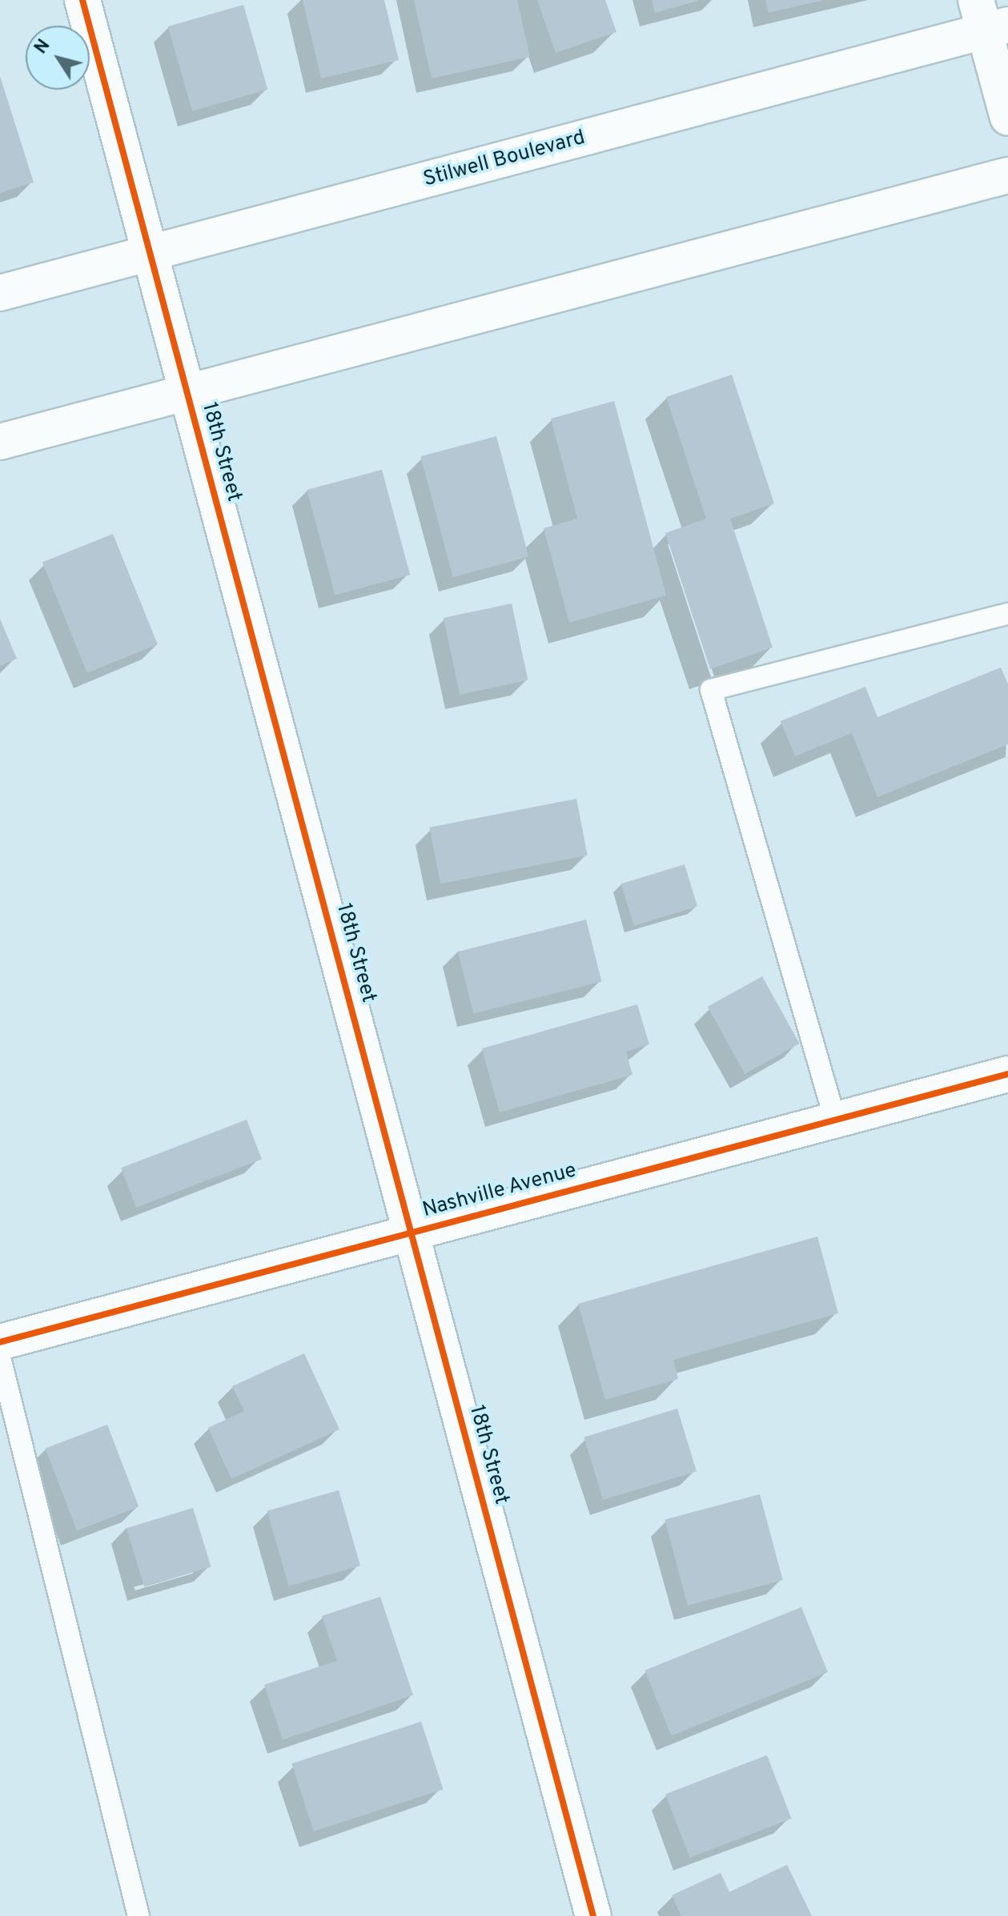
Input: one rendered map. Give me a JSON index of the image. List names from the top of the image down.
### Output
{
  "streets": {
    "street": ["Stilwell Boulevard", "18th Street", "Nashville Avenue"]
  },
  "crossings": [
    ["Stilwell Boulevard", "18th Street"],
    ["18th Street", "Nashville Avenue"]
  ],
  "north": "top left"
}
